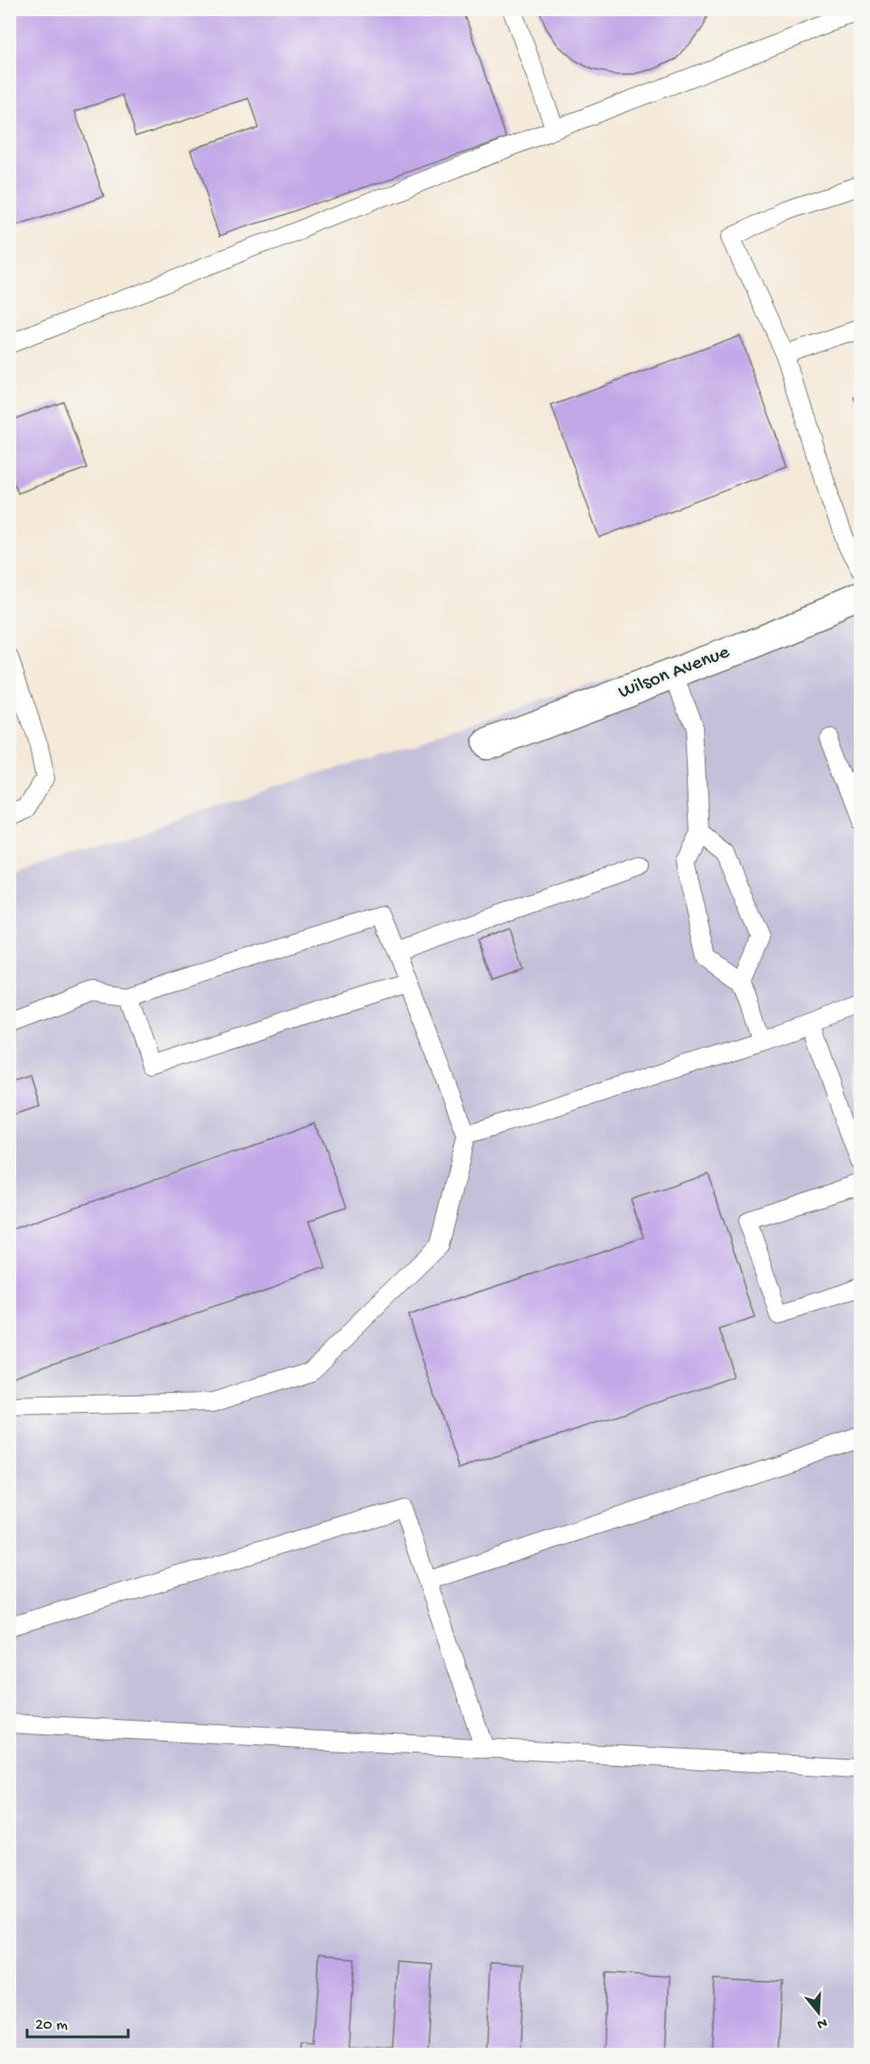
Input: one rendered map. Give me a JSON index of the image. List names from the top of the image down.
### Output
{
  "streets": {
    "street": ["Wilson Avenue"]
  },
  "scale_bar": "20 m",
  "north": "bottom"
}
